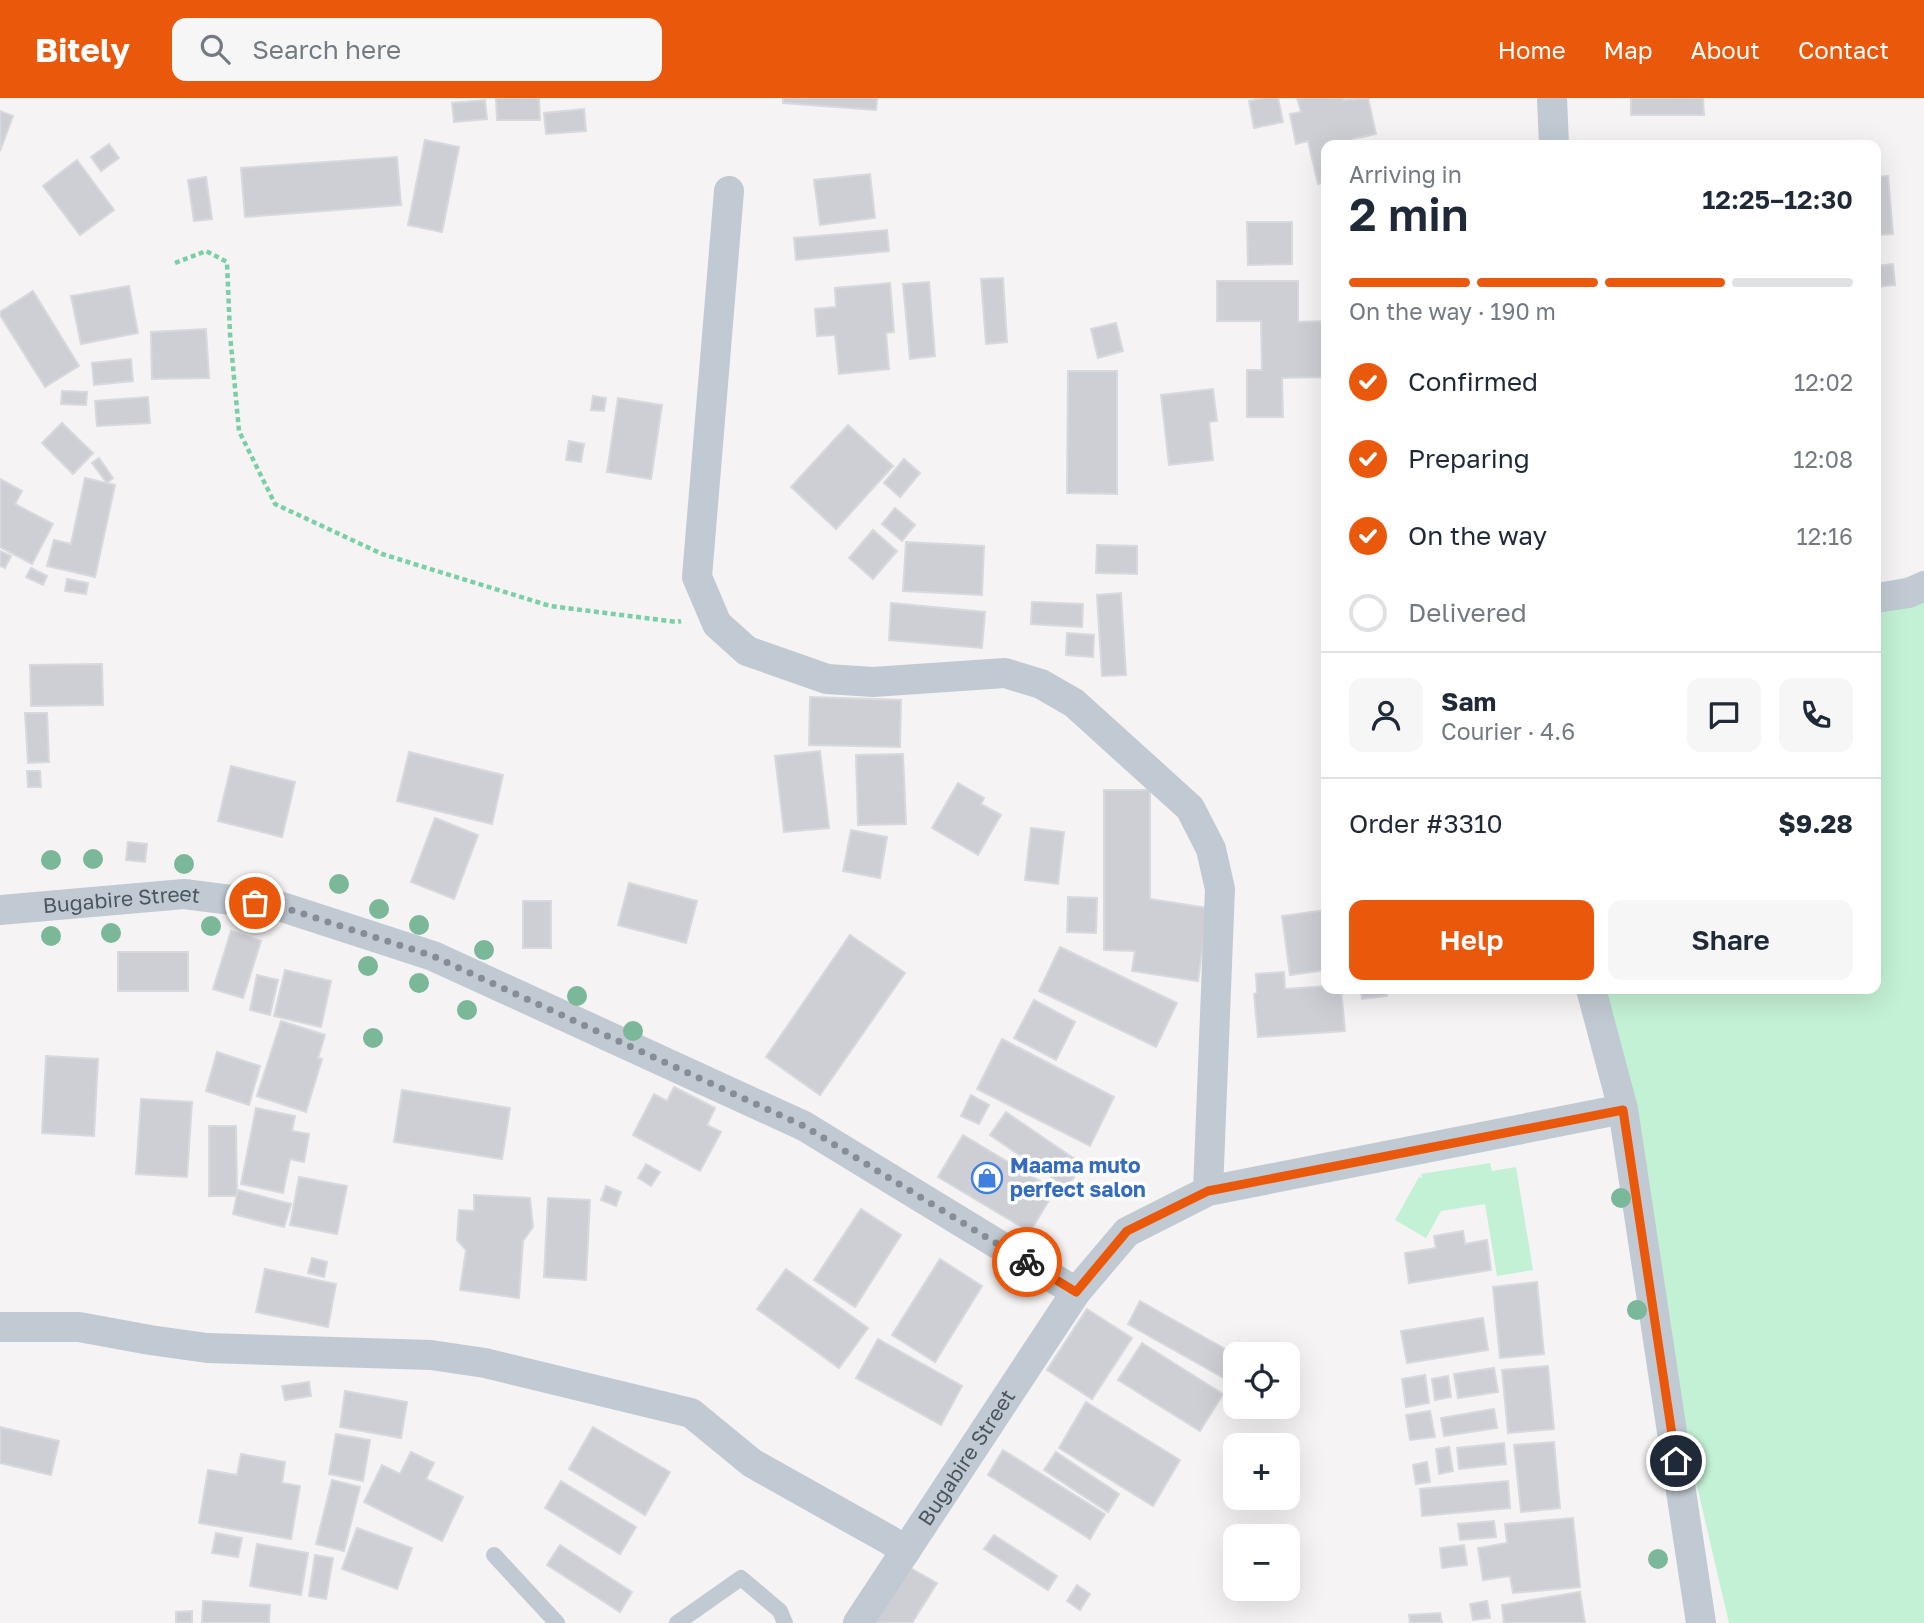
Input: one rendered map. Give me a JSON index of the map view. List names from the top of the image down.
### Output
{
  "streets": {
    "street": ["Bugabire Street"]
  },
  "places": {
    "shop": ["Maama muto perfect salon"]
  },
  "page": {
    "header": "Bitely",
    "search": "Search here",
    "nav": [
      "Home",
      "Map",
      "About",
      "Contact"
    ],
    "heading": ["2 min", "Arriving in", "12:25–12:30"],
    "panel": [
      "Sam",
      "Courier · 4.6",
      "Order #3310",
      "$9.28"
    ],
    "bar": "On the way · 190 m",
    "list": [
      ["Confirmed", "12:02"],
      ["Preparing", "12:08"],
      ["On the way", "12:16"],
      "Delivered"
    ],
    "buttons": ["Help", "Share"],
    "map_buttons": ["+", "−"]
  }
}
